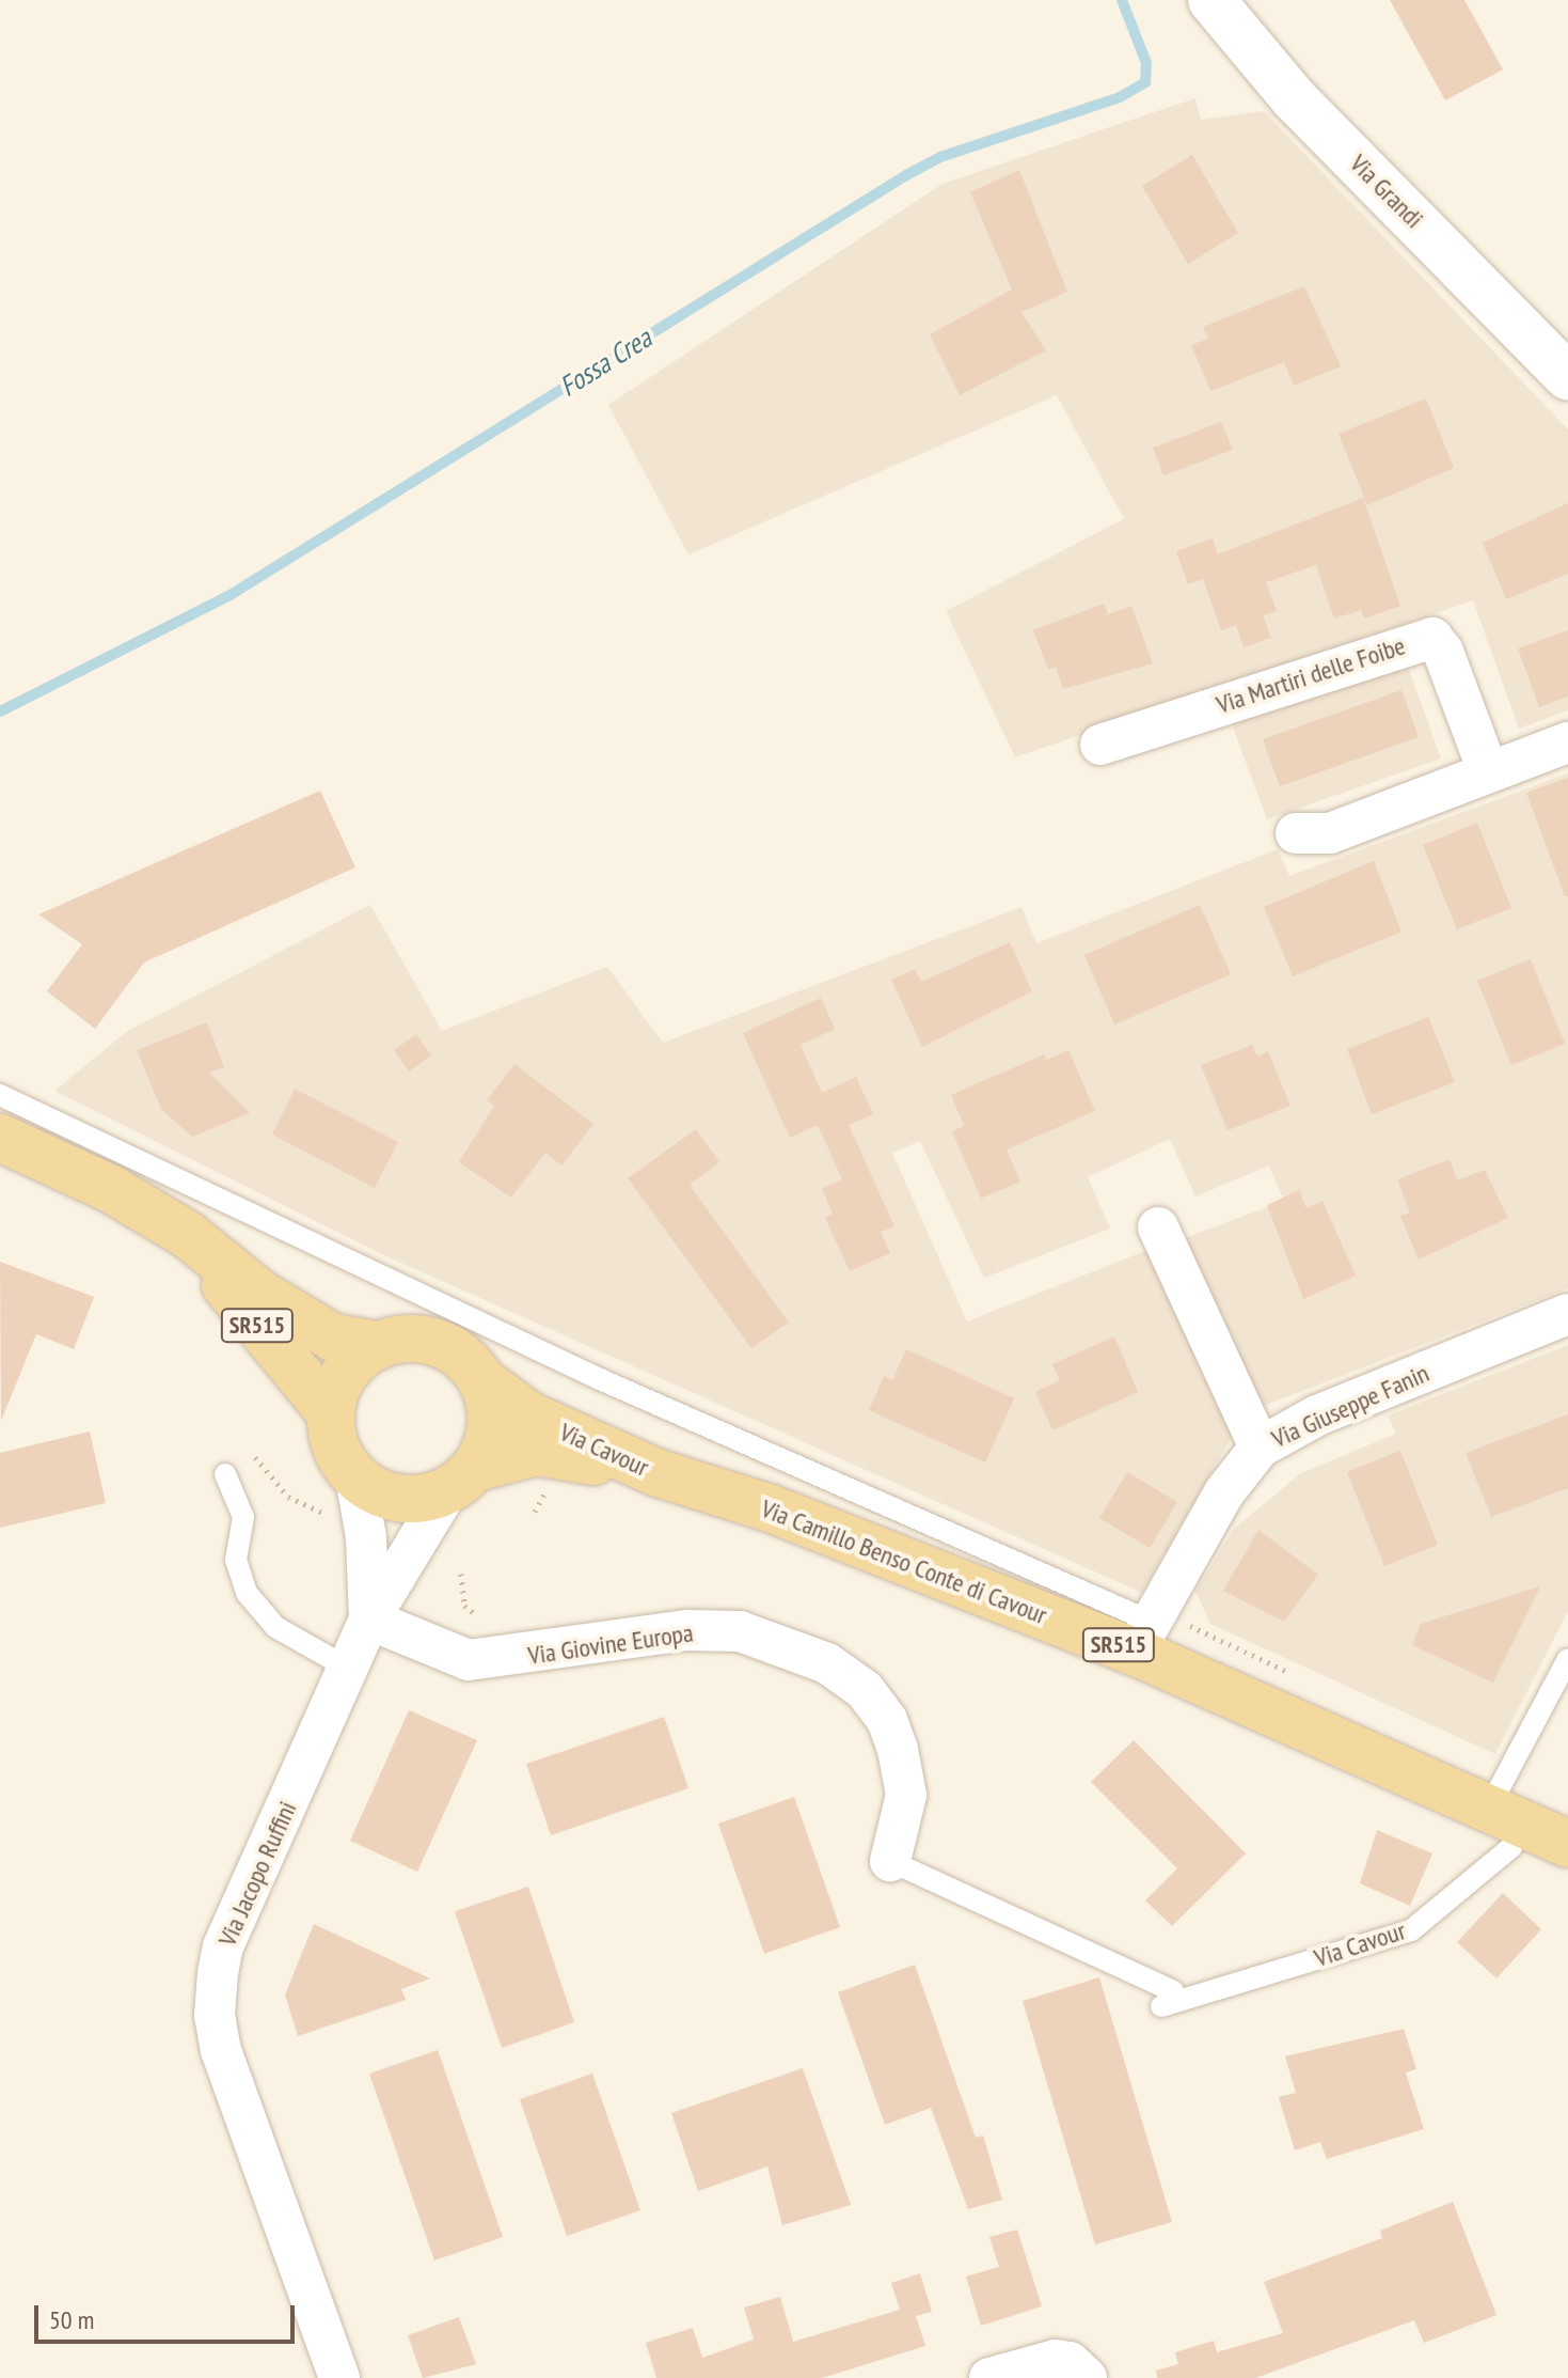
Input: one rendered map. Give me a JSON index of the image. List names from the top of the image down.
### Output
{
  "streets": {
    "main road": [
      "Via Grandi",
      "SR515",
      "Via Cavour",
      "Via Camillo Benso Conte di Cavour"
    ],
    "street": [
      "Via Martiri delle Foibe",
      "Via Giuseppe Fanin",
      "Via Giovine Europa",
      "Via Jacopo Ruffini"
    ]
  },
  "crossings": [
    ["SR515", "Via Cavour"],
    ["SR515", "Via Jacopo Ruffini"],
    ["Via Giuseppe Fanin", "Via Camillo Benso Conte di Cavour"],
    ["Via Cavour", "Via Camillo Benso Conte di Cavour"],
    ["Via Cavour", "Via Giovine Europa"],
    ["Via Cavour", "Via Jacopo Ruffini"],
    ["Via Giovine Europa", "Via Jacopo Ruffini"]
  ],
  "water": ["Fossa Crea"],
  "scale_bar": "50 m"
}
